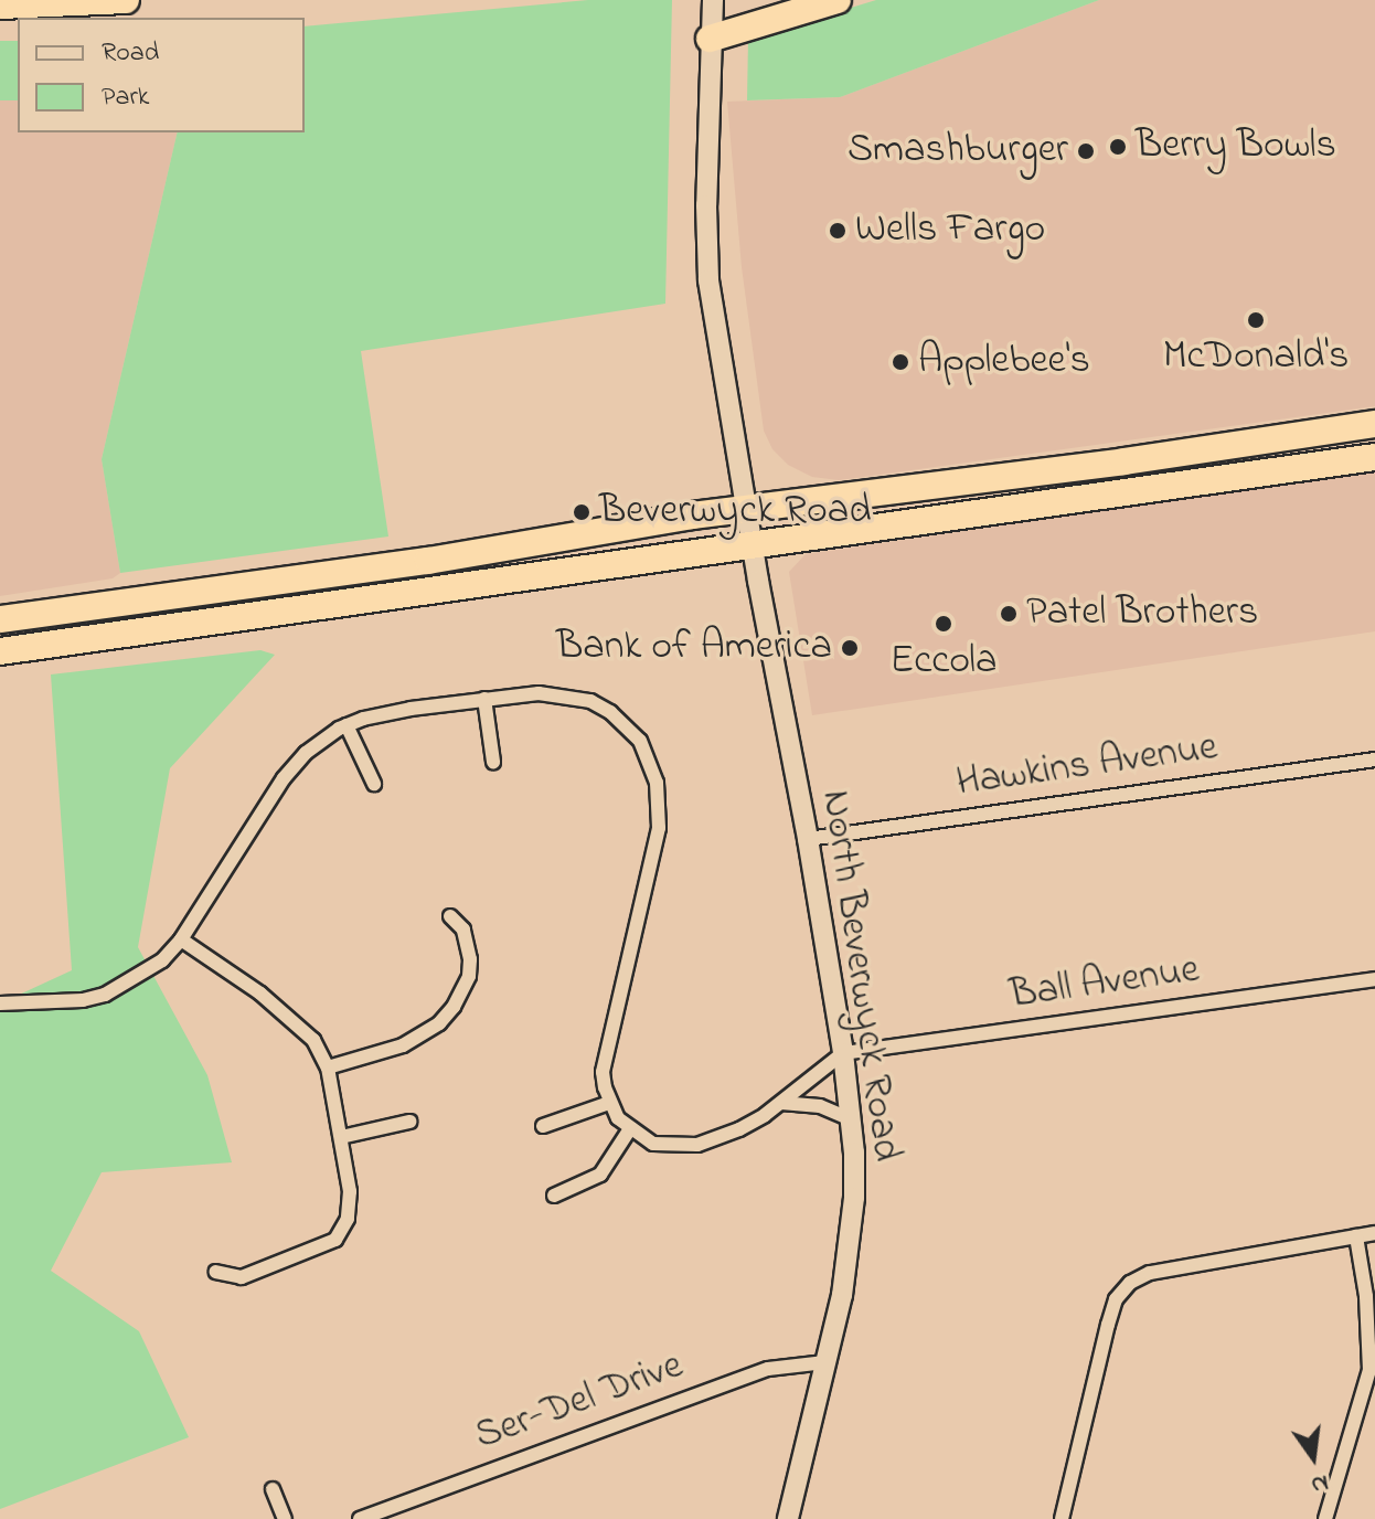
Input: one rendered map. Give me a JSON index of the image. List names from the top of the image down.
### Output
{
  "streets": {
    "street": [
      "Hawkins Avenue",
      "North Beverwyck Road",
      "Ball Avenue",
      "Ser-Del Drive"
    ]
  },
  "crossings": [
    ["Hawkins Avenue", "North Beverwyck Road"],
    ["North Beverwyck Road", "Ball Avenue"],
    ["North Beverwyck Road", "Ser-Del Drive"]
  ],
  "places": [
    "Berry Bowls",
    "Smashburger",
    "Wells Fargo",
    "McDonald's",
    "Applebee's",
    "Beverwyck Road",
    "Patel Brothers",
    "Eccola",
    "Bank of America"
  ],
  "legend": ["Road", "Park"],
  "north": "bottom"
}
